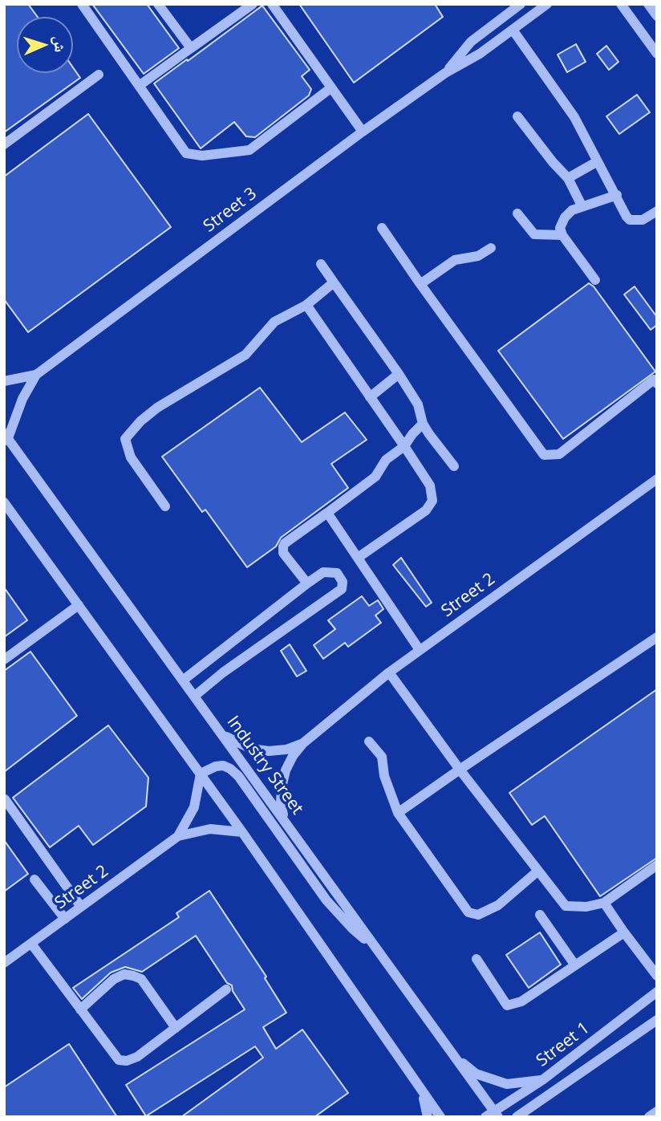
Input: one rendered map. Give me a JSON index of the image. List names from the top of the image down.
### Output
{
  "streets": {
    "street": [
      "Street 3",
      "Street 2",
      "Industry Street",
      "Street 1"
    ]
  },
  "crossings": [
    ["Street 3", "Industry Street"],
    ["Street 2", "Industry Street"],
    ["Industry Street", "Street 1"]
  ],
  "north": "right"
}
